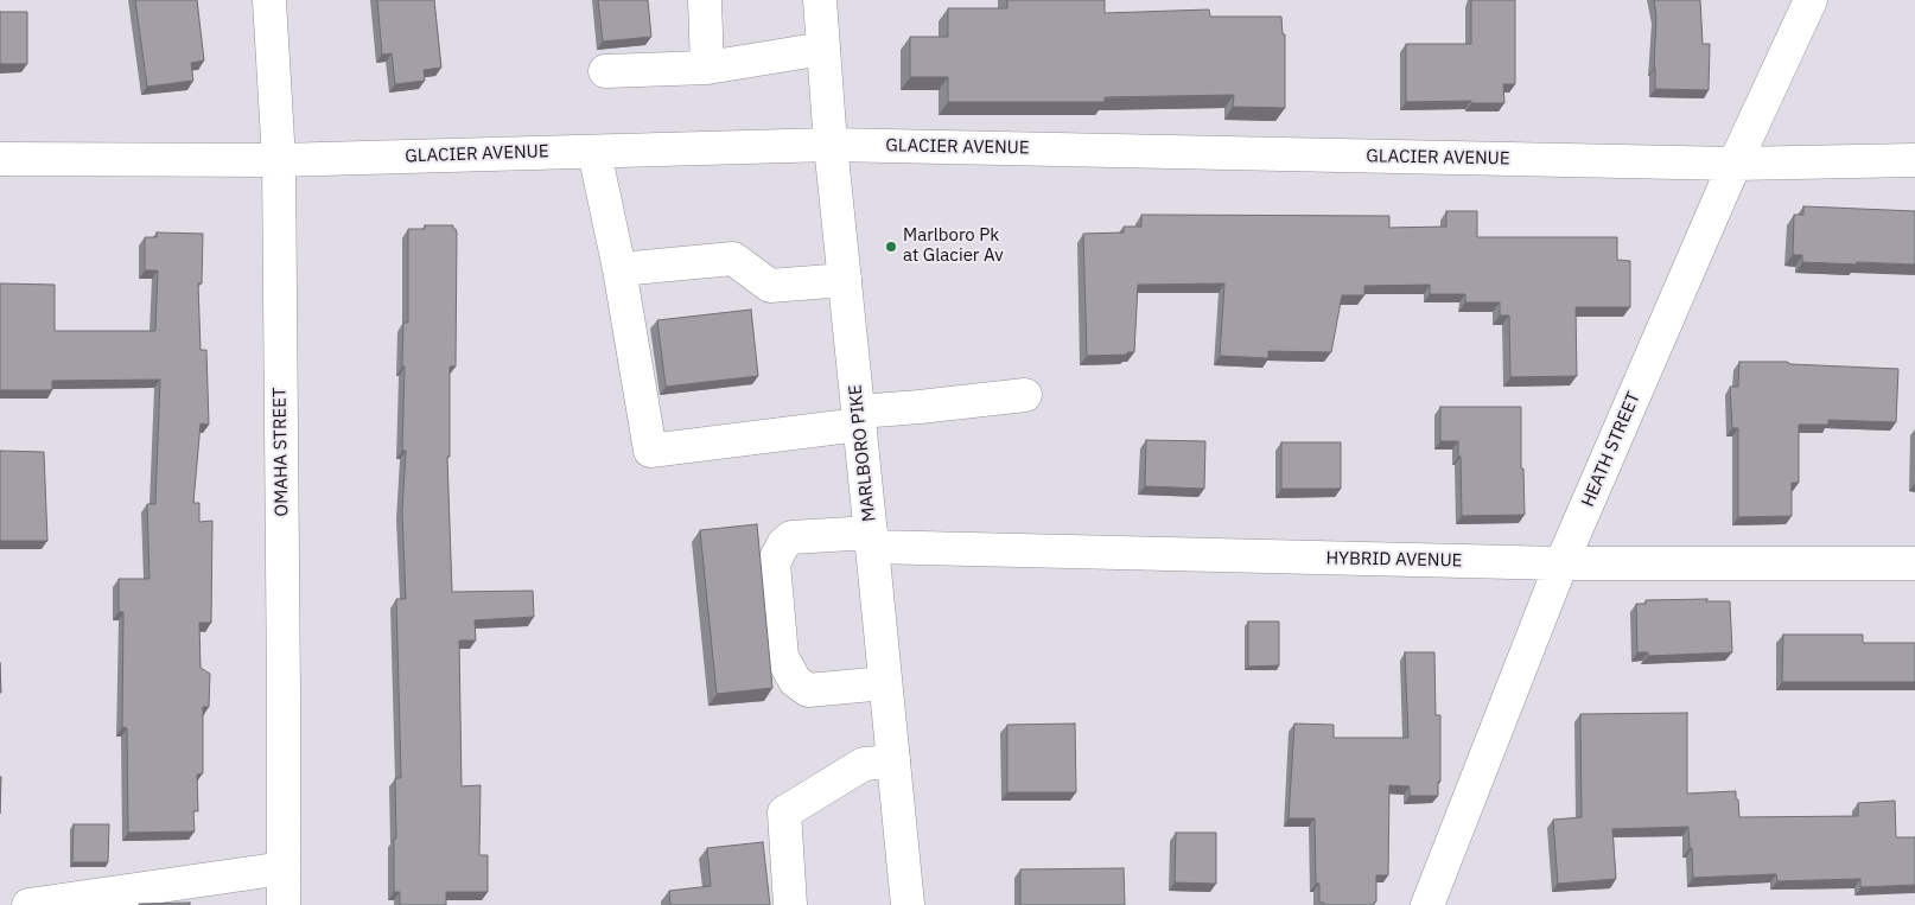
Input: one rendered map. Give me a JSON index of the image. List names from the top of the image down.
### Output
{
  "streets": {
    "street": [
      "GLACIER AVENUE",
      "HEATH STREET",
      "OMAHA STREET",
      "MARLBORO PIKE",
      "HYBRID AVENUE"
    ]
  },
  "crossings": [
    ["GLACIER AVENUE", "HEATH STREET"],
    ["GLACIER AVENUE", "OMAHA STREET"],
    ["GLACIER AVENUE", "MARLBORO PIKE"],
    ["HEATH STREET", "HYBRID AVENUE"],
    ["MARLBORO PIKE", "HYBRID AVENUE"]
  ],
  "places": ["Marlboro Pk at Glacier Av"]
}
